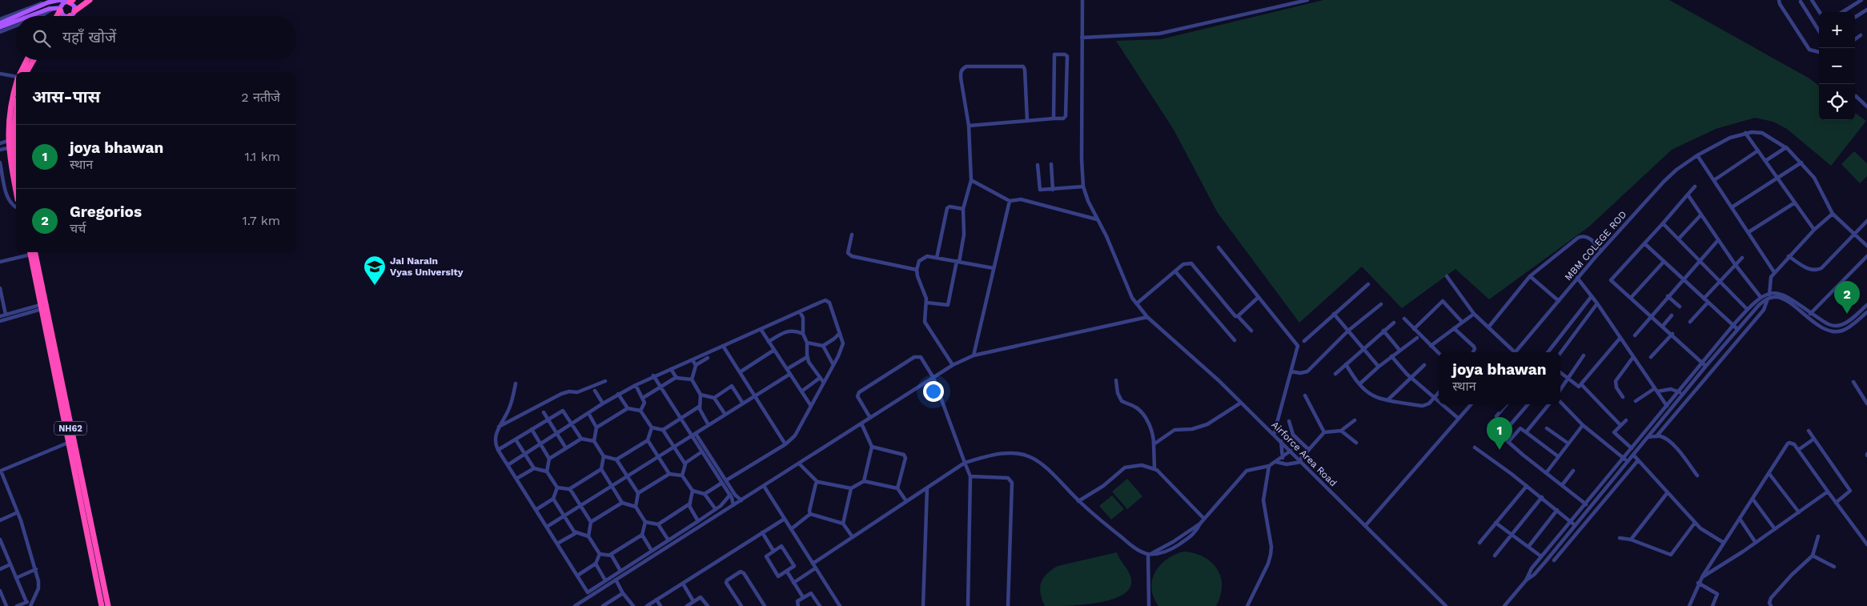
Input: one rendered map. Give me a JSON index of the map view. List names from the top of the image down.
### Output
{
  "streets": {
    "highway": ["NH62"],
    "street": ["MBM COLEGE ROD", "Airforce Area Road"]
  },
  "places": {
    "school or university": ["Jai Narain Vyas University"]
  },
  "page": {
    "map_buttons": ["+", "−"],
    "search": "यहाँ खोजें",
    "heading": ["आस-पास", "2 नतीजे"],
    "list": [
      {
        "mark": "1",
        "name": "joya bhawan",
        "note": "स्थान",
        "value": "1.1 km"
      },
      {
        "mark": "2",
        "name": "Gregorios",
        "note": "चर्च",
        "value": "1.7 km"
      }
    ],
    "pins": ["2", "1"],
    "popup": ["joya bhawan", "स्थान"]
  }
}
